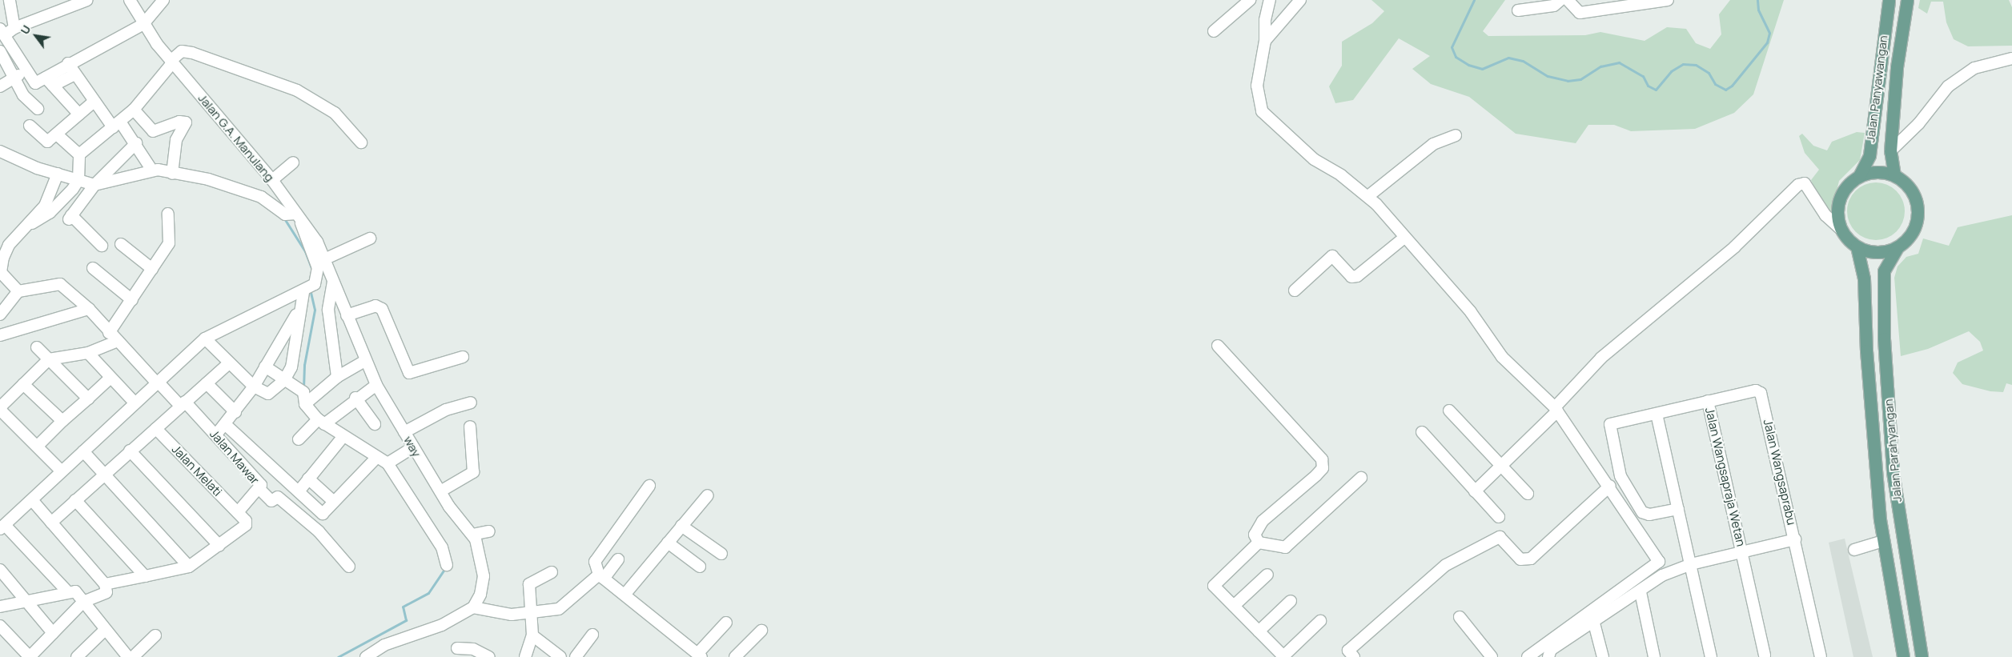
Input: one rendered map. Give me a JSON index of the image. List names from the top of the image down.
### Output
{
  "streets": {
    "main road": ["Jalan Panyawangan", "Jalan Parahyangan"],
    "street": [
      "Jalan G.A. Manulang",
      "way",
      "Jalan Mawar",
      "Jalan Melati",
      "Jalan Wangsaprabu",
      "Jalan Wangsapraja Wetan"
    ]
  },
  "crossings": [
    ["Jalan Panyawangan", "Jalan Parahyangan"],
    ["Jalan G.A. Manulang", "way"],
    ["Jalan Mawar", "Jalan Melati"],
    ["Jalan Wangsaprabu", "Jalan Wangsapraja Wetan"]
  ],
  "north": "top left"
}
